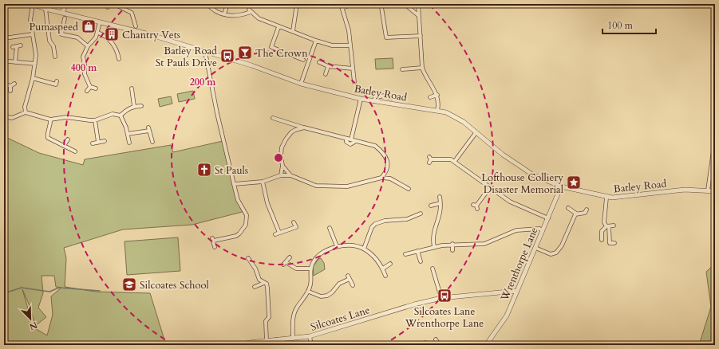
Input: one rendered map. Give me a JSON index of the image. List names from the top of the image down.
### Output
{
  "streets": {
    "street": ["Batley Road", "Wrenthorpe Lane", "Silcoates Lane"]
  },
  "crossings": [
    ["Batley Road", "Wrenthorpe Lane"],
    ["Wrenthorpe Lane", "Silcoates Lane"]
  ],
  "places": {
    "shop": ["Pumaspeed"],
    "building": ["Chantry Vets"],
    "bar": ["The Crown"],
    "bus stop": ["Batley Road St Pauls Drive", "Silcoates Lane Wrenthorpe Lane"],
    "church": ["St Pauls"],
    "place": ["Lofthouse Colliery Disaster Memorial"],
    "school or university": ["Silcoates School"]
  },
  "scale_bar": "100 m",
  "north": "bottom right",
  "rings": ["400 m", "200 m"]
}
